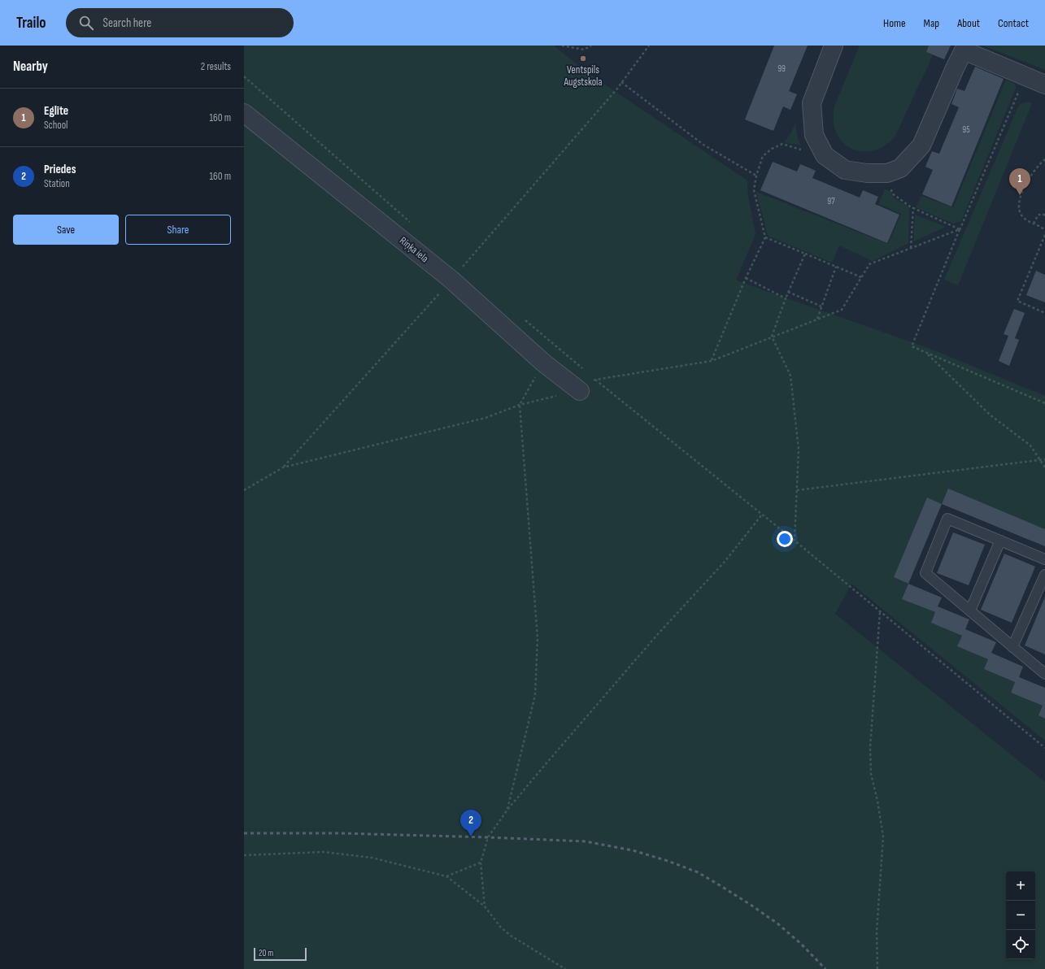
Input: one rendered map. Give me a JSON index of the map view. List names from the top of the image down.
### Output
{
  "streets": {
    "street": ["Riņķa iela"]
  },
  "places": ["Ventspils Augstskola"],
  "house_numbers": ["99", "95", "97"],
  "scale_bar": "20 m",
  "page": {
    "header": "Trailo",
    "search": "Search here",
    "nav": [
      "Home",
      "Map",
      "About",
      "Contact"
    ],
    "heading": ["Nearby", "2 results"],
    "list": [
      {
        "mark": "1",
        "name": "Eglīte",
        "note": "School",
        "value": "160 m"
      },
      {
        "mark": "2",
        "name": "Priedes",
        "note": "Station",
        "value": "160 m"
      }
    ],
    "pins": ["1", "2"],
    "buttons": ["Save", "Share"],
    "map_buttons": ["+", "−"],
    "scale": "20 m"
  }
}
